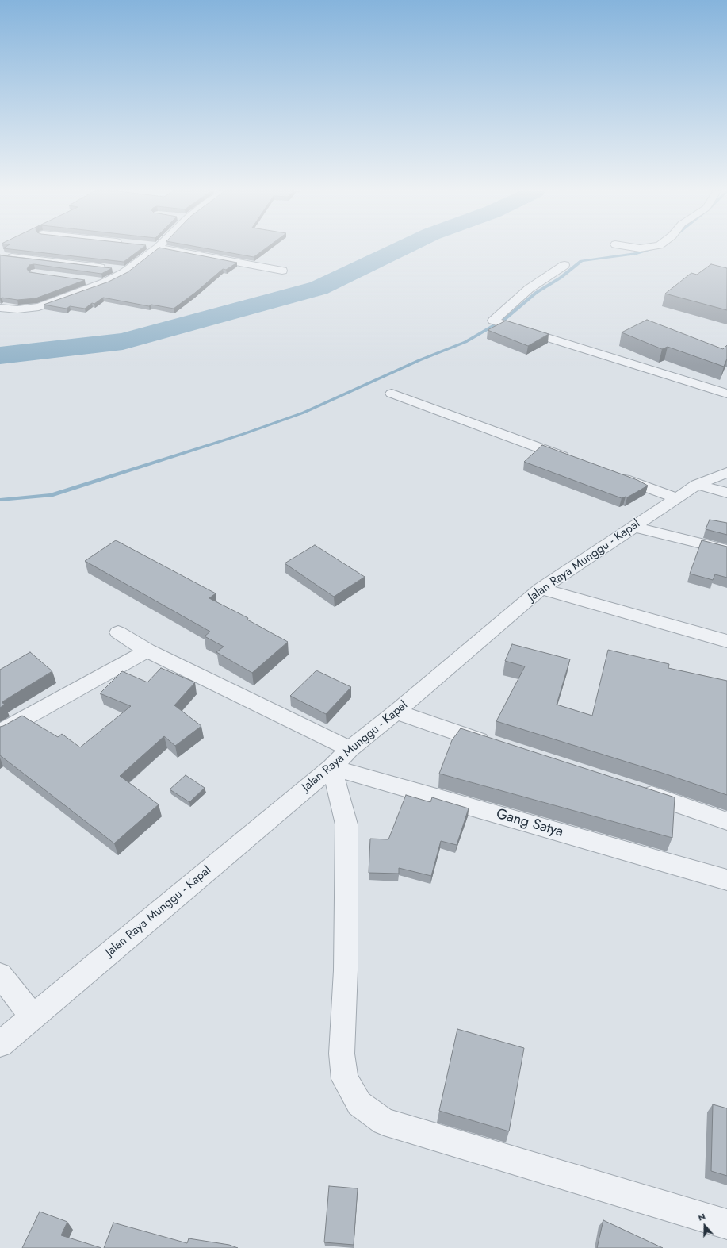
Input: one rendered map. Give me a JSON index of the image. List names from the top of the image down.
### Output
{
  "streets": {
    "street": ["Jalan Raya Munggu - Kapal", "Gang Satya"]
  },
  "crossings": [
    ["Jalan Raya Munggu - Kapal", "Gang Satya"]
  ],
  "north": "top"
}
